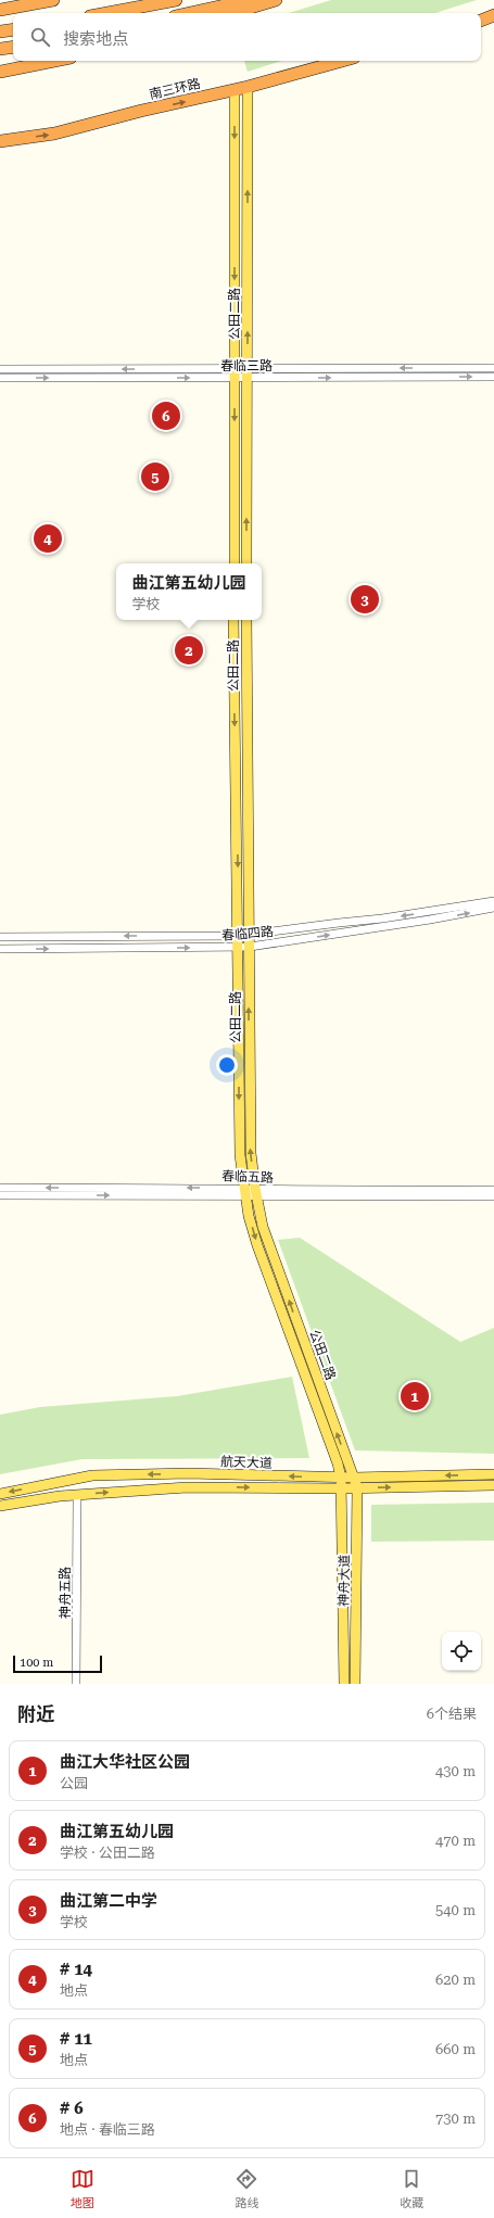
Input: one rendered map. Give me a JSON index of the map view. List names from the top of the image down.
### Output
{
  "streets": {
    "highway": ["南三环路"],
    "main road": ["公田二路", "航天大道", "神舟大道"],
    "street": [
      "春临三路",
      "春临四路",
      "春临五路",
      "神舟五路"
    ]
  },
  "crossings": [
    ["南三环路", "公田二路"],
    ["公田二路", "春临三路"],
    ["公田二路", "春临四路"],
    ["公田二路", "春临五路"],
    ["公田二路", "航天大道"],
    ["公田二路", "神舟大道"],
    ["航天大道", "神舟大道"]
  ],
  "scale_bar": "100 m",
  "page": {
    "search": "搜索地点",
    "pins": [
      "6",
      "5",
      "4",
      "3",
      "2",
      "1"
    ],
    "popup": ["曲江第五幼儿园", "学校"],
    "scale": "100 m",
    "heading": ["附近", "6个结果"],
    "list": [
      {
        "mark": "1",
        "name": "曲江大华社区公园",
        "note": "公园",
        "value": "430 m"
      },
      {
        "mark": "2",
        "name": "曲江第五幼儿园",
        "note": "学校 · 公田二路",
        "value": "470 m"
      },
      {
        "mark": "3",
        "name": "曲江第二中学",
        "note": "学校",
        "value": "540 m"
      },
      {
        "mark": "4",
        "name": "# 14",
        "note": "地点",
        "value": "620 m"
      },
      {
        "mark": "5",
        "name": "# 11",
        "note": "地点",
        "value": "660 m"
      },
      {
        "mark": "6",
        "name": "# 6",
        "note": "地点 · 春临三路",
        "value": "730 m"
      }
    ],
    "nav": ["地图", "路线", "收藏"]
  }
}
